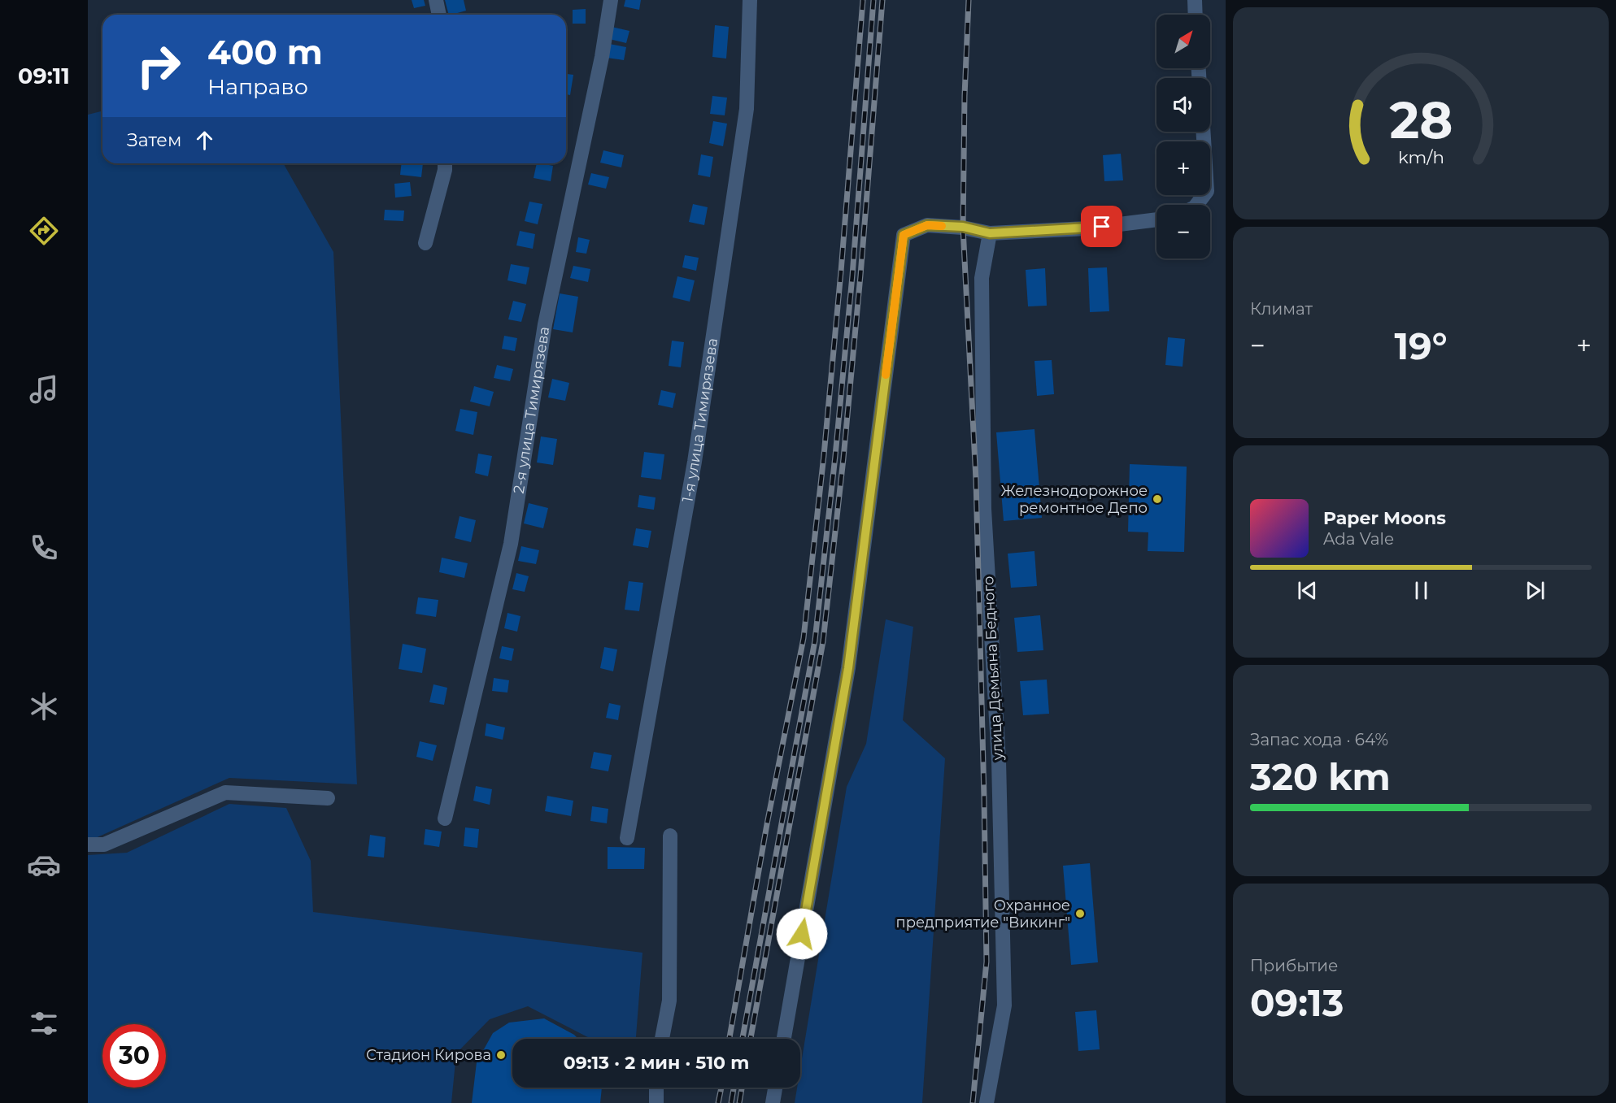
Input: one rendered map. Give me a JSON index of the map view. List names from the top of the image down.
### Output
{
  "streets": {
    "street": ["2-я улица Тимирязева", "1-я улица Тимирязева", "улица Демьяна Бедного"]
  },
  "places": ["Железнодорожное ремонтное Депо", "Охранное предприятие \"Викинг\"", "Стадион Кирова"],
  "north": "top right",
  "page": {
    "tabs": "09:11",
    "map_buttons": ["+", "−"],
    "turn": ["400 m", "Направо"],
    "then": "Затем",
    "tile": [
      "Климат",
      ["Запас хода · 64%", "320 km"],
      ["Прибытие", "09:13"]
    ],
    "heat": ["−", "19°", "+"],
    "song": ["Paper Moons", "Ada Vale"],
    "limit": "30",
    "trip": "09:13 · 2 мин · 510 m",
    "gauge": ["28", "km/h"]
  }
}
